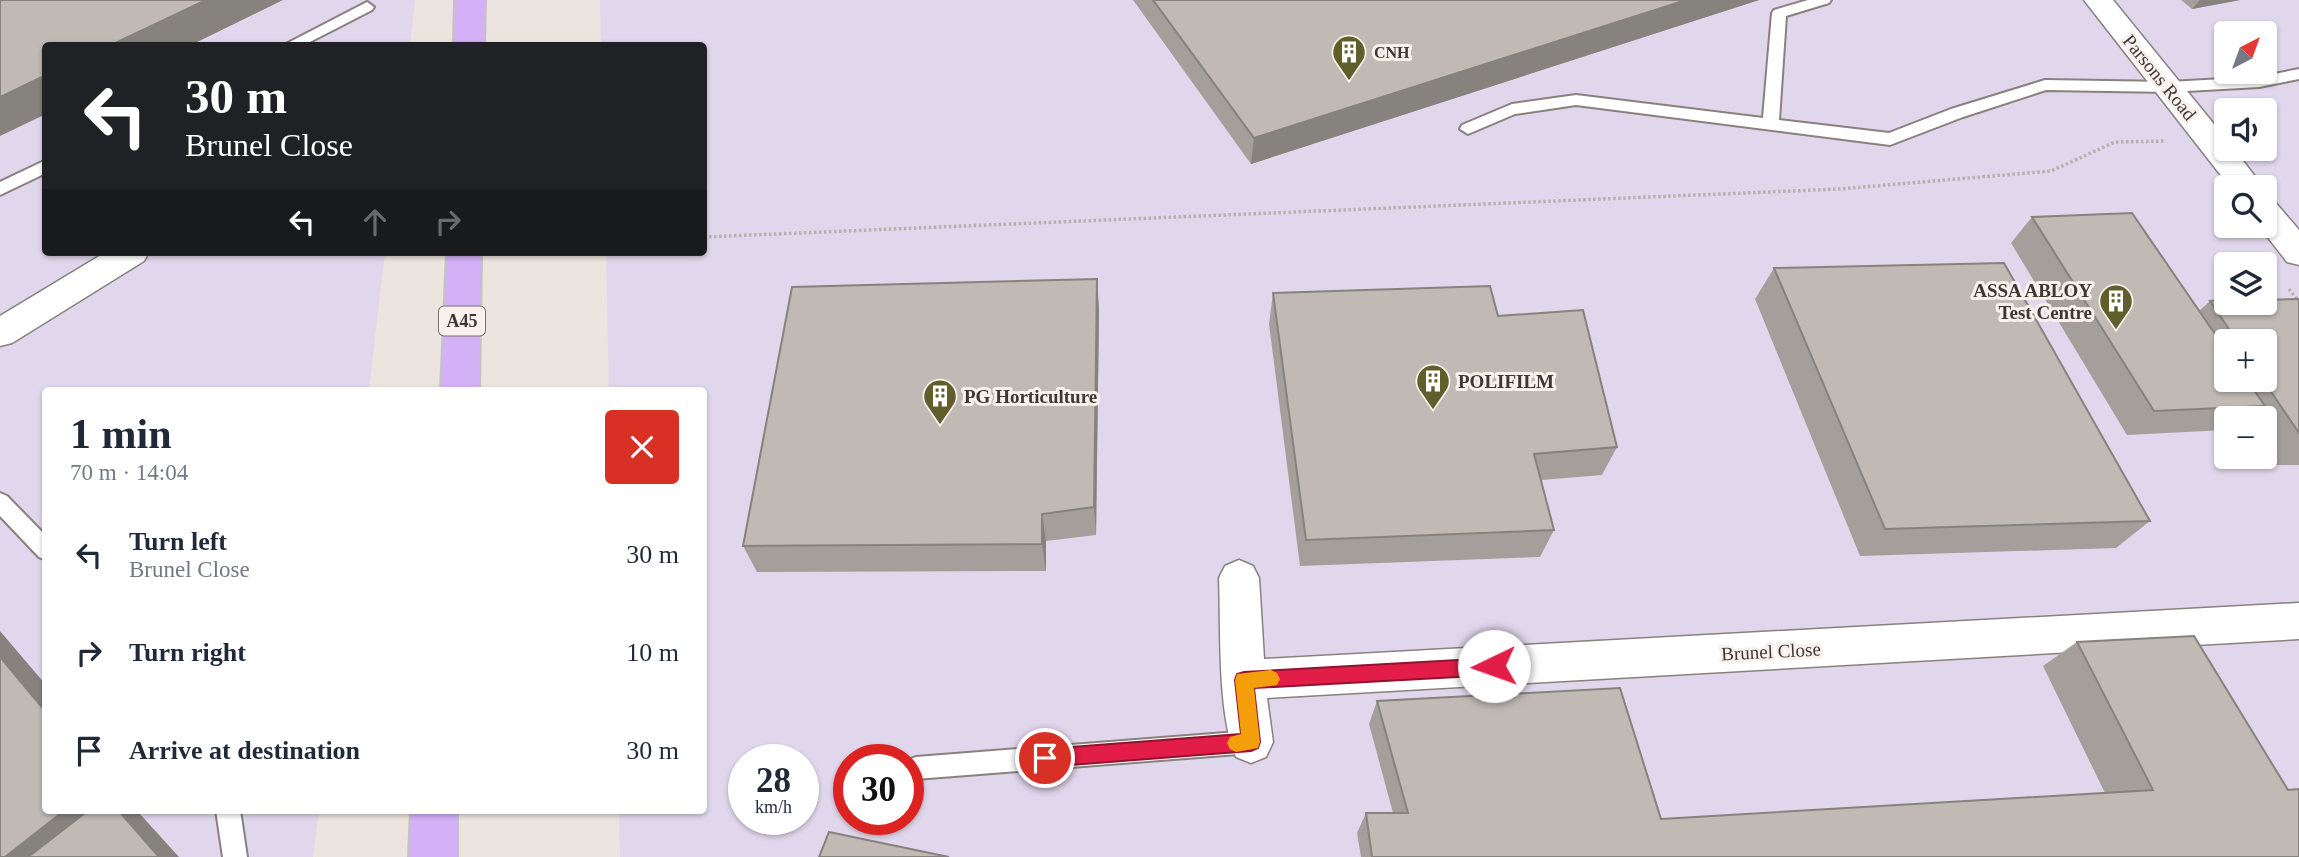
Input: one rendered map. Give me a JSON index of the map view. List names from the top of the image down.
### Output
{
  "streets": {
    "highway": ["A45"],
    "street": ["Parsons Road", "Brunel Close"]
  },
  "places": {
    "building": [
      "CNH",
      "ASSA ABLOY Test Centre",
      "POLIFILM",
      "PG Horticulture"
    ]
  },
  "north": "top right",
  "page": {
    "map_buttons": ["+", "−"],
    "turn": ["30 m", "Brunel Close"],
    "heading": ["1 min", "70 m · 14:04"],
    "list": [
      {
        "name": "Turn left",
        "note": "Brunel Close",
        "value": "30 m"
      },
      {
        "name": "Turn right",
        "value": "10 m"
      },
      {
        "name": "Arrive at destination",
        "value": "30 m"
      }
    ],
    "speed": "28 km/h",
    "limit": "30"
  }
}
